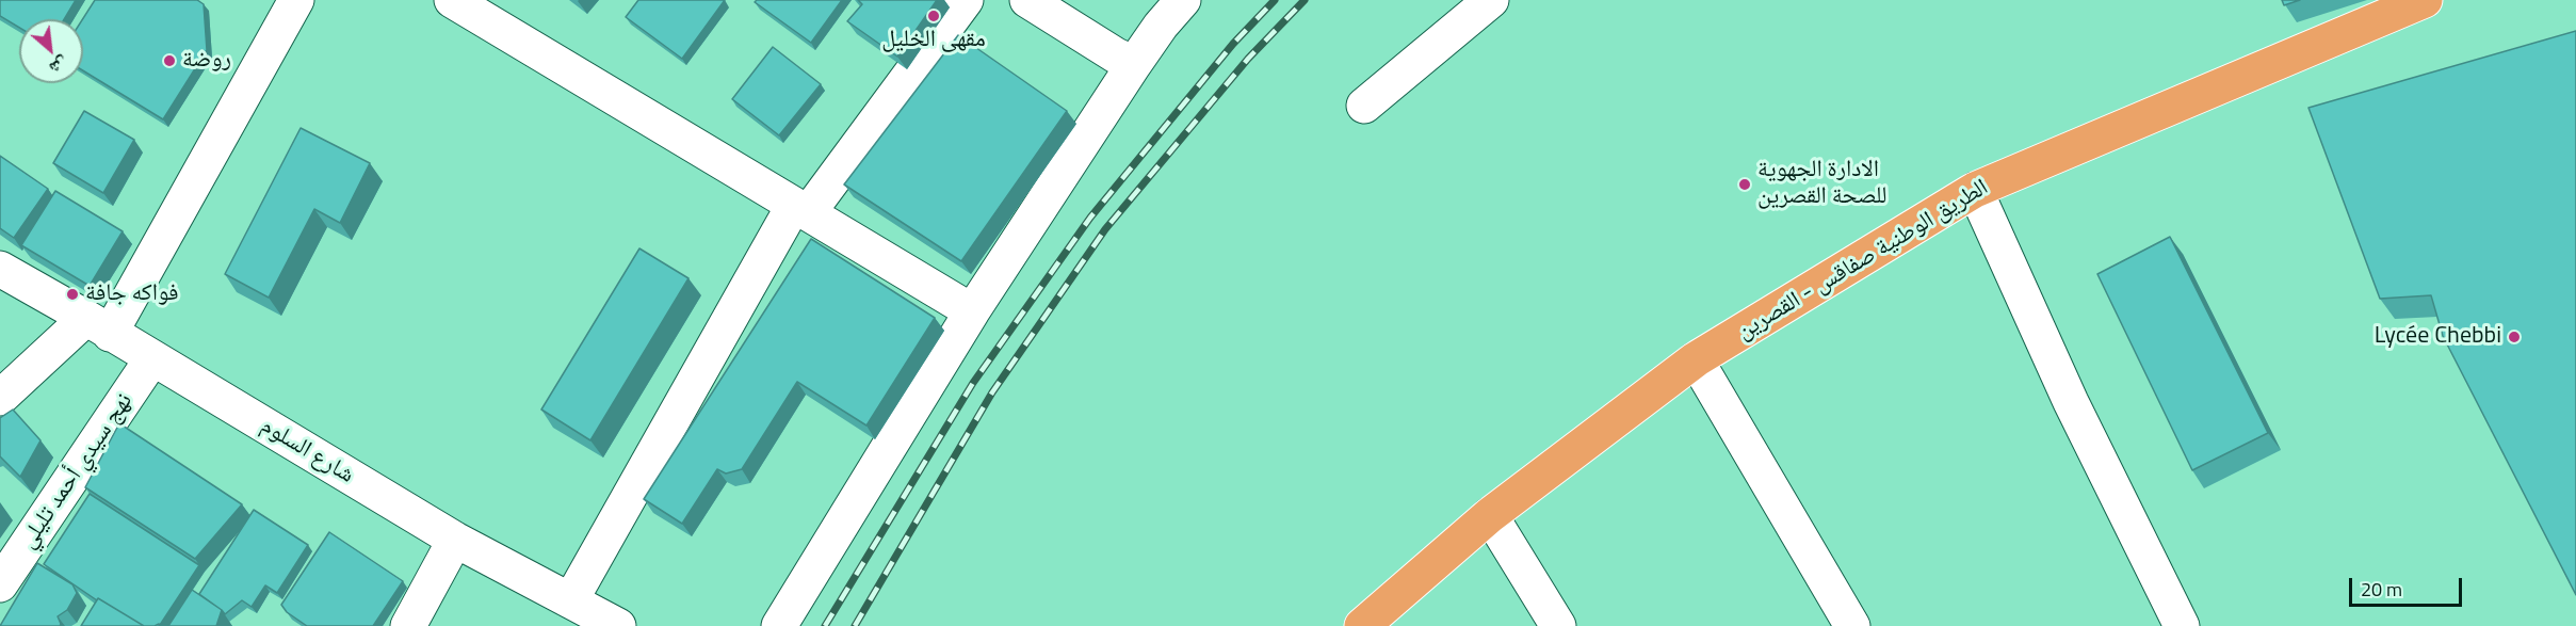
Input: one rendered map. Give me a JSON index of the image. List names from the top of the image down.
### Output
{
  "streets": {
    "main road": ["الطريق الوطنية صفاقس - القصرين"],
    "street": ["شارع السلوم", "نهج سيدي أحمد تليلي"]
  },
  "crossings": [
    ["شارع السلوم", "نهج سيدي أحمد تليلي"]
  ],
  "places": [
    "مقهى الخليل",
    "روضة",
    "الادارة الجهوية للصحة القصرين",
    "فواكه جافة",
    "Lycée Chebbi"
  ],
  "scale_bar": "20 m",
  "north": "bottom right"
}
